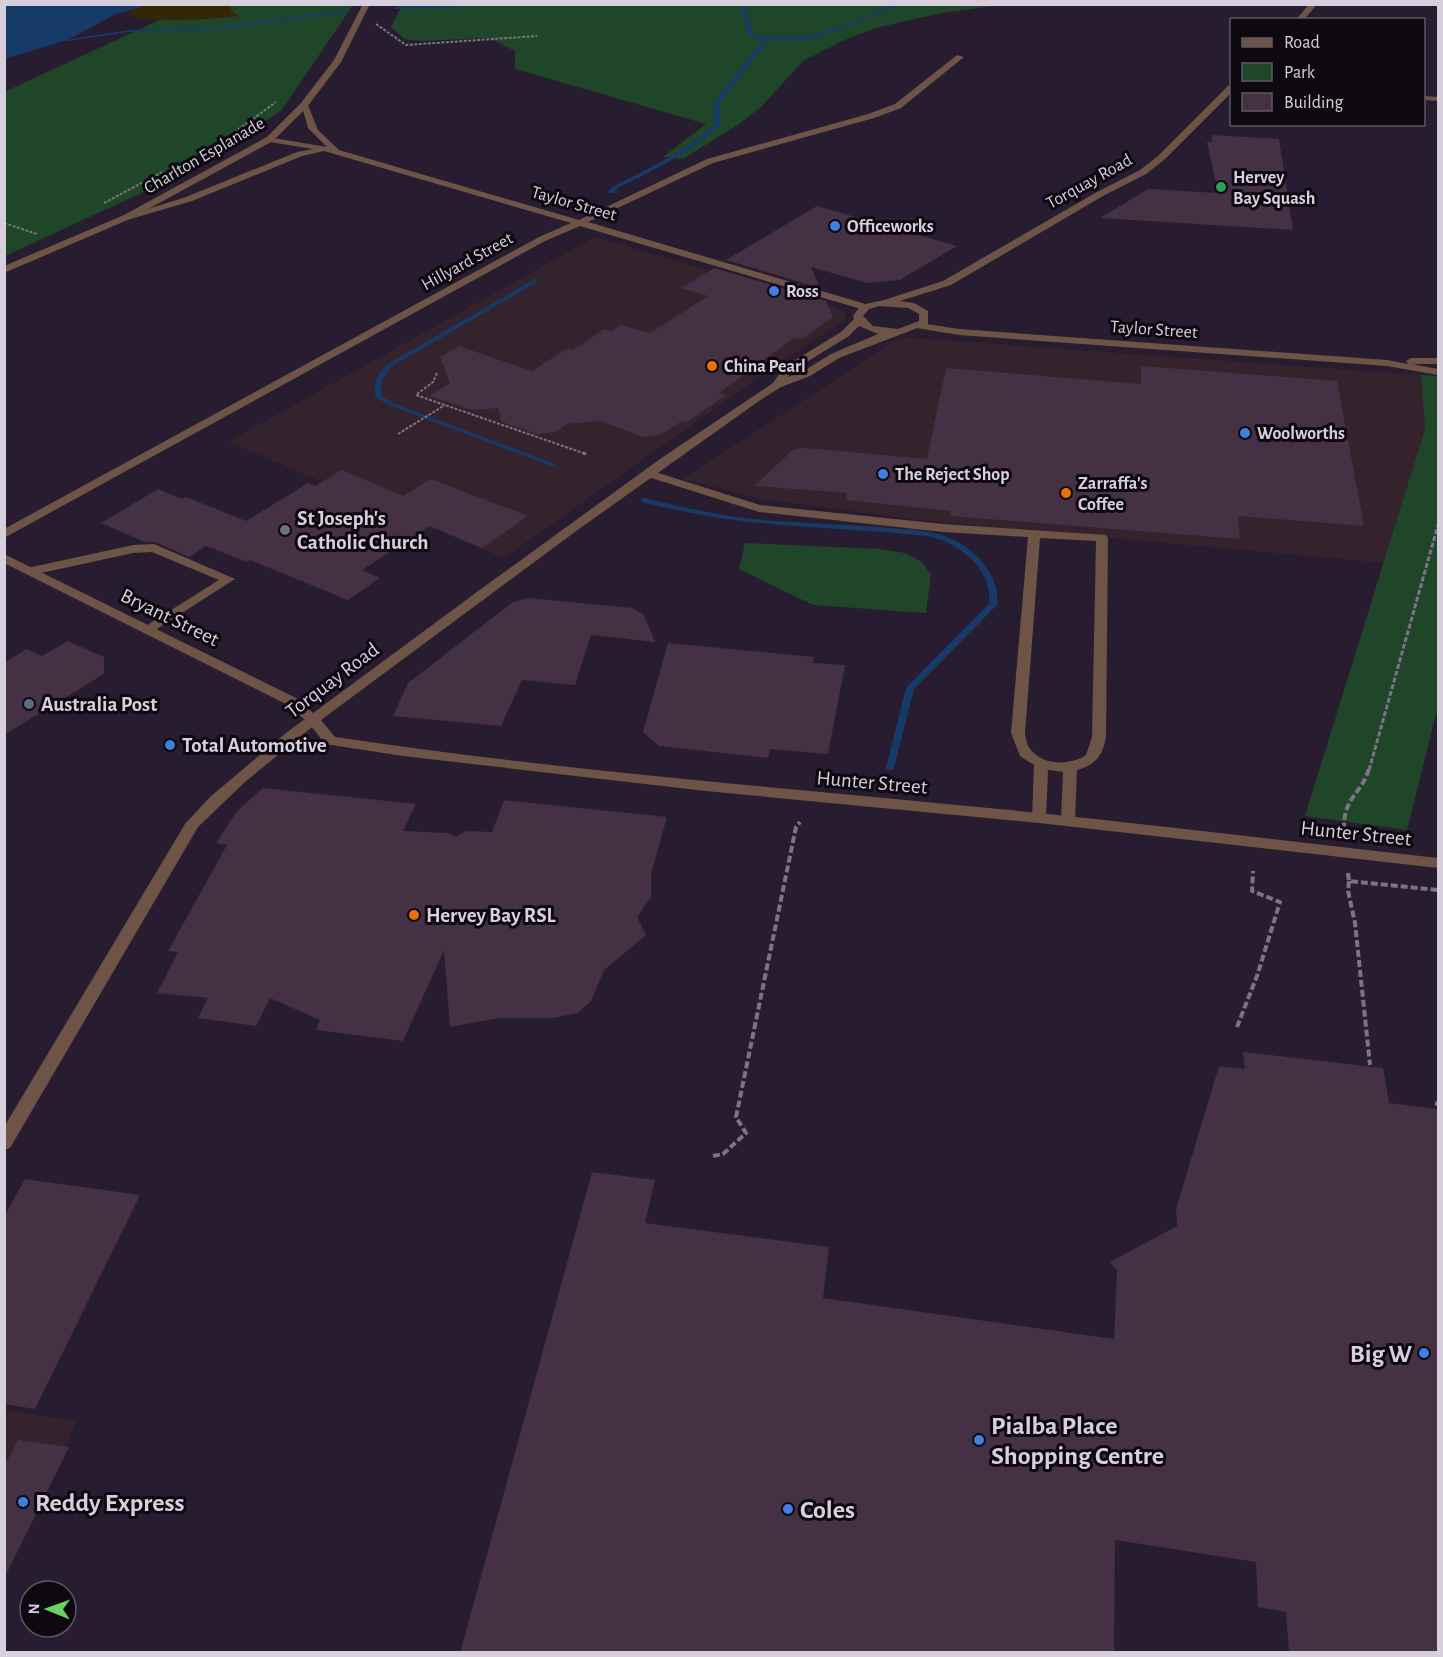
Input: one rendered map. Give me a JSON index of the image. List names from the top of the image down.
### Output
{
  "streets": {
    "street": [
      "Charlton Esplanade",
      "Torquay Road",
      "Taylor Street",
      "Hillyard Street",
      "Bryant Street",
      "Hunter Street"
    ]
  },
  "crossings": [
    ["Charlton Esplanade", "Taylor Street"],
    ["Torquay Road", "Taylor Street"],
    ["Torquay Road", "Bryant Street"],
    ["Torquay Road", "Hunter Street"],
    ["Taylor Street", "Hillyard Street"],
    ["Bryant Street", "Hunter Street"]
  ],
  "places": [
    "Hervey Bay Squash",
    "Officeworks",
    "Ross",
    "China Pearl",
    "Woolworths",
    "The Reject Shop",
    "Zarraffa's Coffee",
    "St Joseph's Catholic Church",
    "Australia Post",
    "Total Automotive",
    "Hervey Bay RSL",
    "Big W",
    "Pialba Place Shopping Centre",
    "Reddy Express",
    "Coles"
  ],
  "legend": ["Road", "Park", "Building"],
  "north": "left"
}
